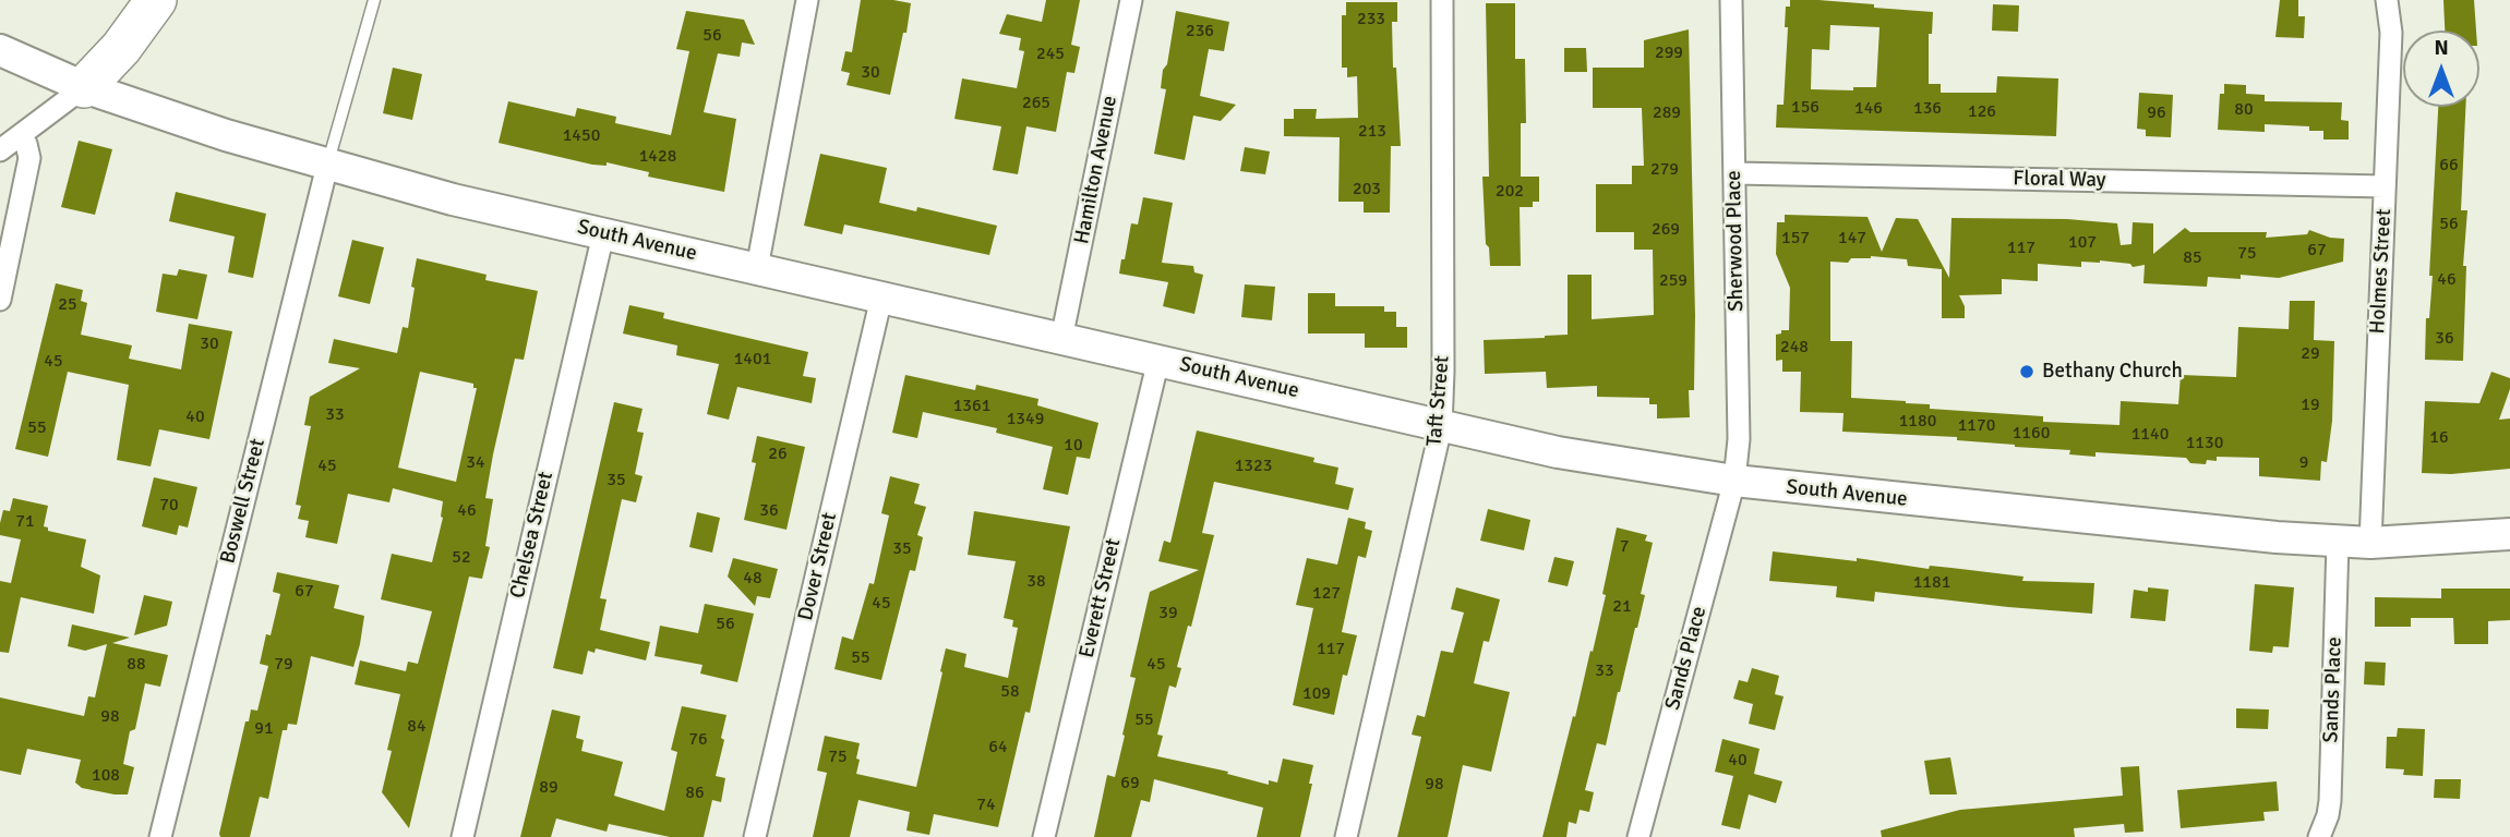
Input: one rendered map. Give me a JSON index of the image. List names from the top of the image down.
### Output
{
  "streets": {
    "main road": ["South Avenue"],
    "street": [
      "Hamilton Avenue",
      "Floral Way",
      "Sherwood Place",
      "Holmes Street",
      "Taft Street",
      "Boswell Street",
      "Chelsea Street",
      "Dover Street",
      "Everett Street",
      "Sands Place"
    ]
  },
  "crossings": [
    ["Hamilton Avenue", "South Avenue"],
    ["Floral Way", "Sherwood Place"],
    ["Floral Way", "Holmes Street"],
    ["South Avenue", "Sherwood Place"],
    ["South Avenue", "Holmes Street"],
    ["South Avenue", "Taft Street"],
    ["South Avenue", "Boswell Street"],
    ["South Avenue", "Chelsea Street"],
    ["South Avenue", "Dover Street"],
    ["South Avenue", "Everett Street"],
    ["South Avenue", "Sands Place"],
    ["Sherwood Place", "Sands Place"]
  ],
  "places": ["Bethany Church"],
  "house_numbers": [
    "233",
    "236",
    "56",
    "299",
    "245",
    "30",
    "265",
    "156",
    "146",
    "136",
    "80",
    "126",
    "289",
    "96",
    "213",
    "1450",
    "1428",
    "66",
    "279",
    "203",
    "202",
    "56",
    "269",
    "157",
    "147",
    "107",
    "117",
    "67",
    "75",
    "85",
    "46",
    "259",
    "25",
    "36",
    "30",
    "248",
    "29",
    "1401",
    "45",
    "19",
    "1361",
    "33",
    "40",
    "1349",
    "1180",
    "1170",
    "55",
    "1160",
    "1140",
    "16",
    "1130",
    "10",
    "26",
    "34",
    "9",
    "45",
    "1323",
    "35",
    "70",
    "46",
    "36",
    "71",
    "7",
    "35",
    "52",
    "48",
    "38",
    "1181",
    "67",
    "127",
    "45",
    "21",
    "39",
    "56",
    "117",
    "55",
    "88",
    "79",
    "45",
    "33",
    "58",
    "109",
    "98",
    "55",
    "84",
    "91",
    "76",
    "64",
    "75",
    "40",
    "108",
    "69",
    "98",
    "89",
    "86",
    "74"
  ],
  "north": "top"
}
